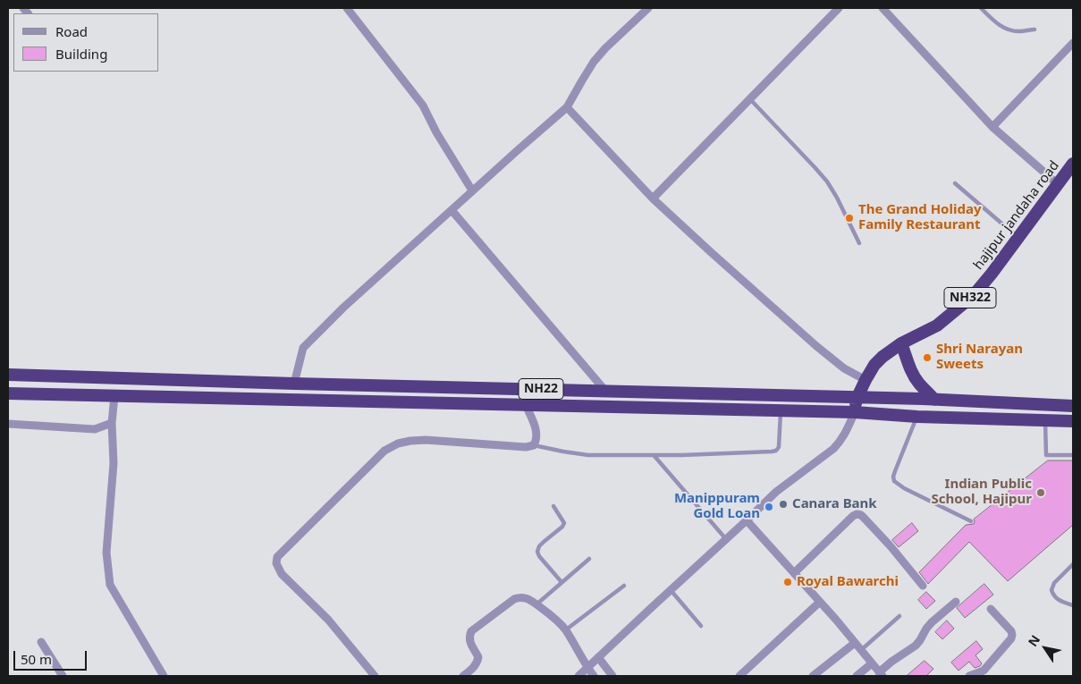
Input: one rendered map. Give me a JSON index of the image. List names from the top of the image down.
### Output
{
  "streets": {
    "highway": ["hajipur jandaha road", "NH322", "NH22"]
  },
  "crossings": [
    ["hajipur jandaha road", "NH22"]
  ],
  "places": [
    "The Grand Holiday Family Restaurant",
    "Shri Narayan Sweets",
    "Indian Public School, Hajipur",
    "Canara Bank",
    "Manippuram Gold Loan",
    "Royal Bawarchi"
  ],
  "legend": ["Road", "Building"],
  "scale_bar": "50 m",
  "north": "top left"
}
